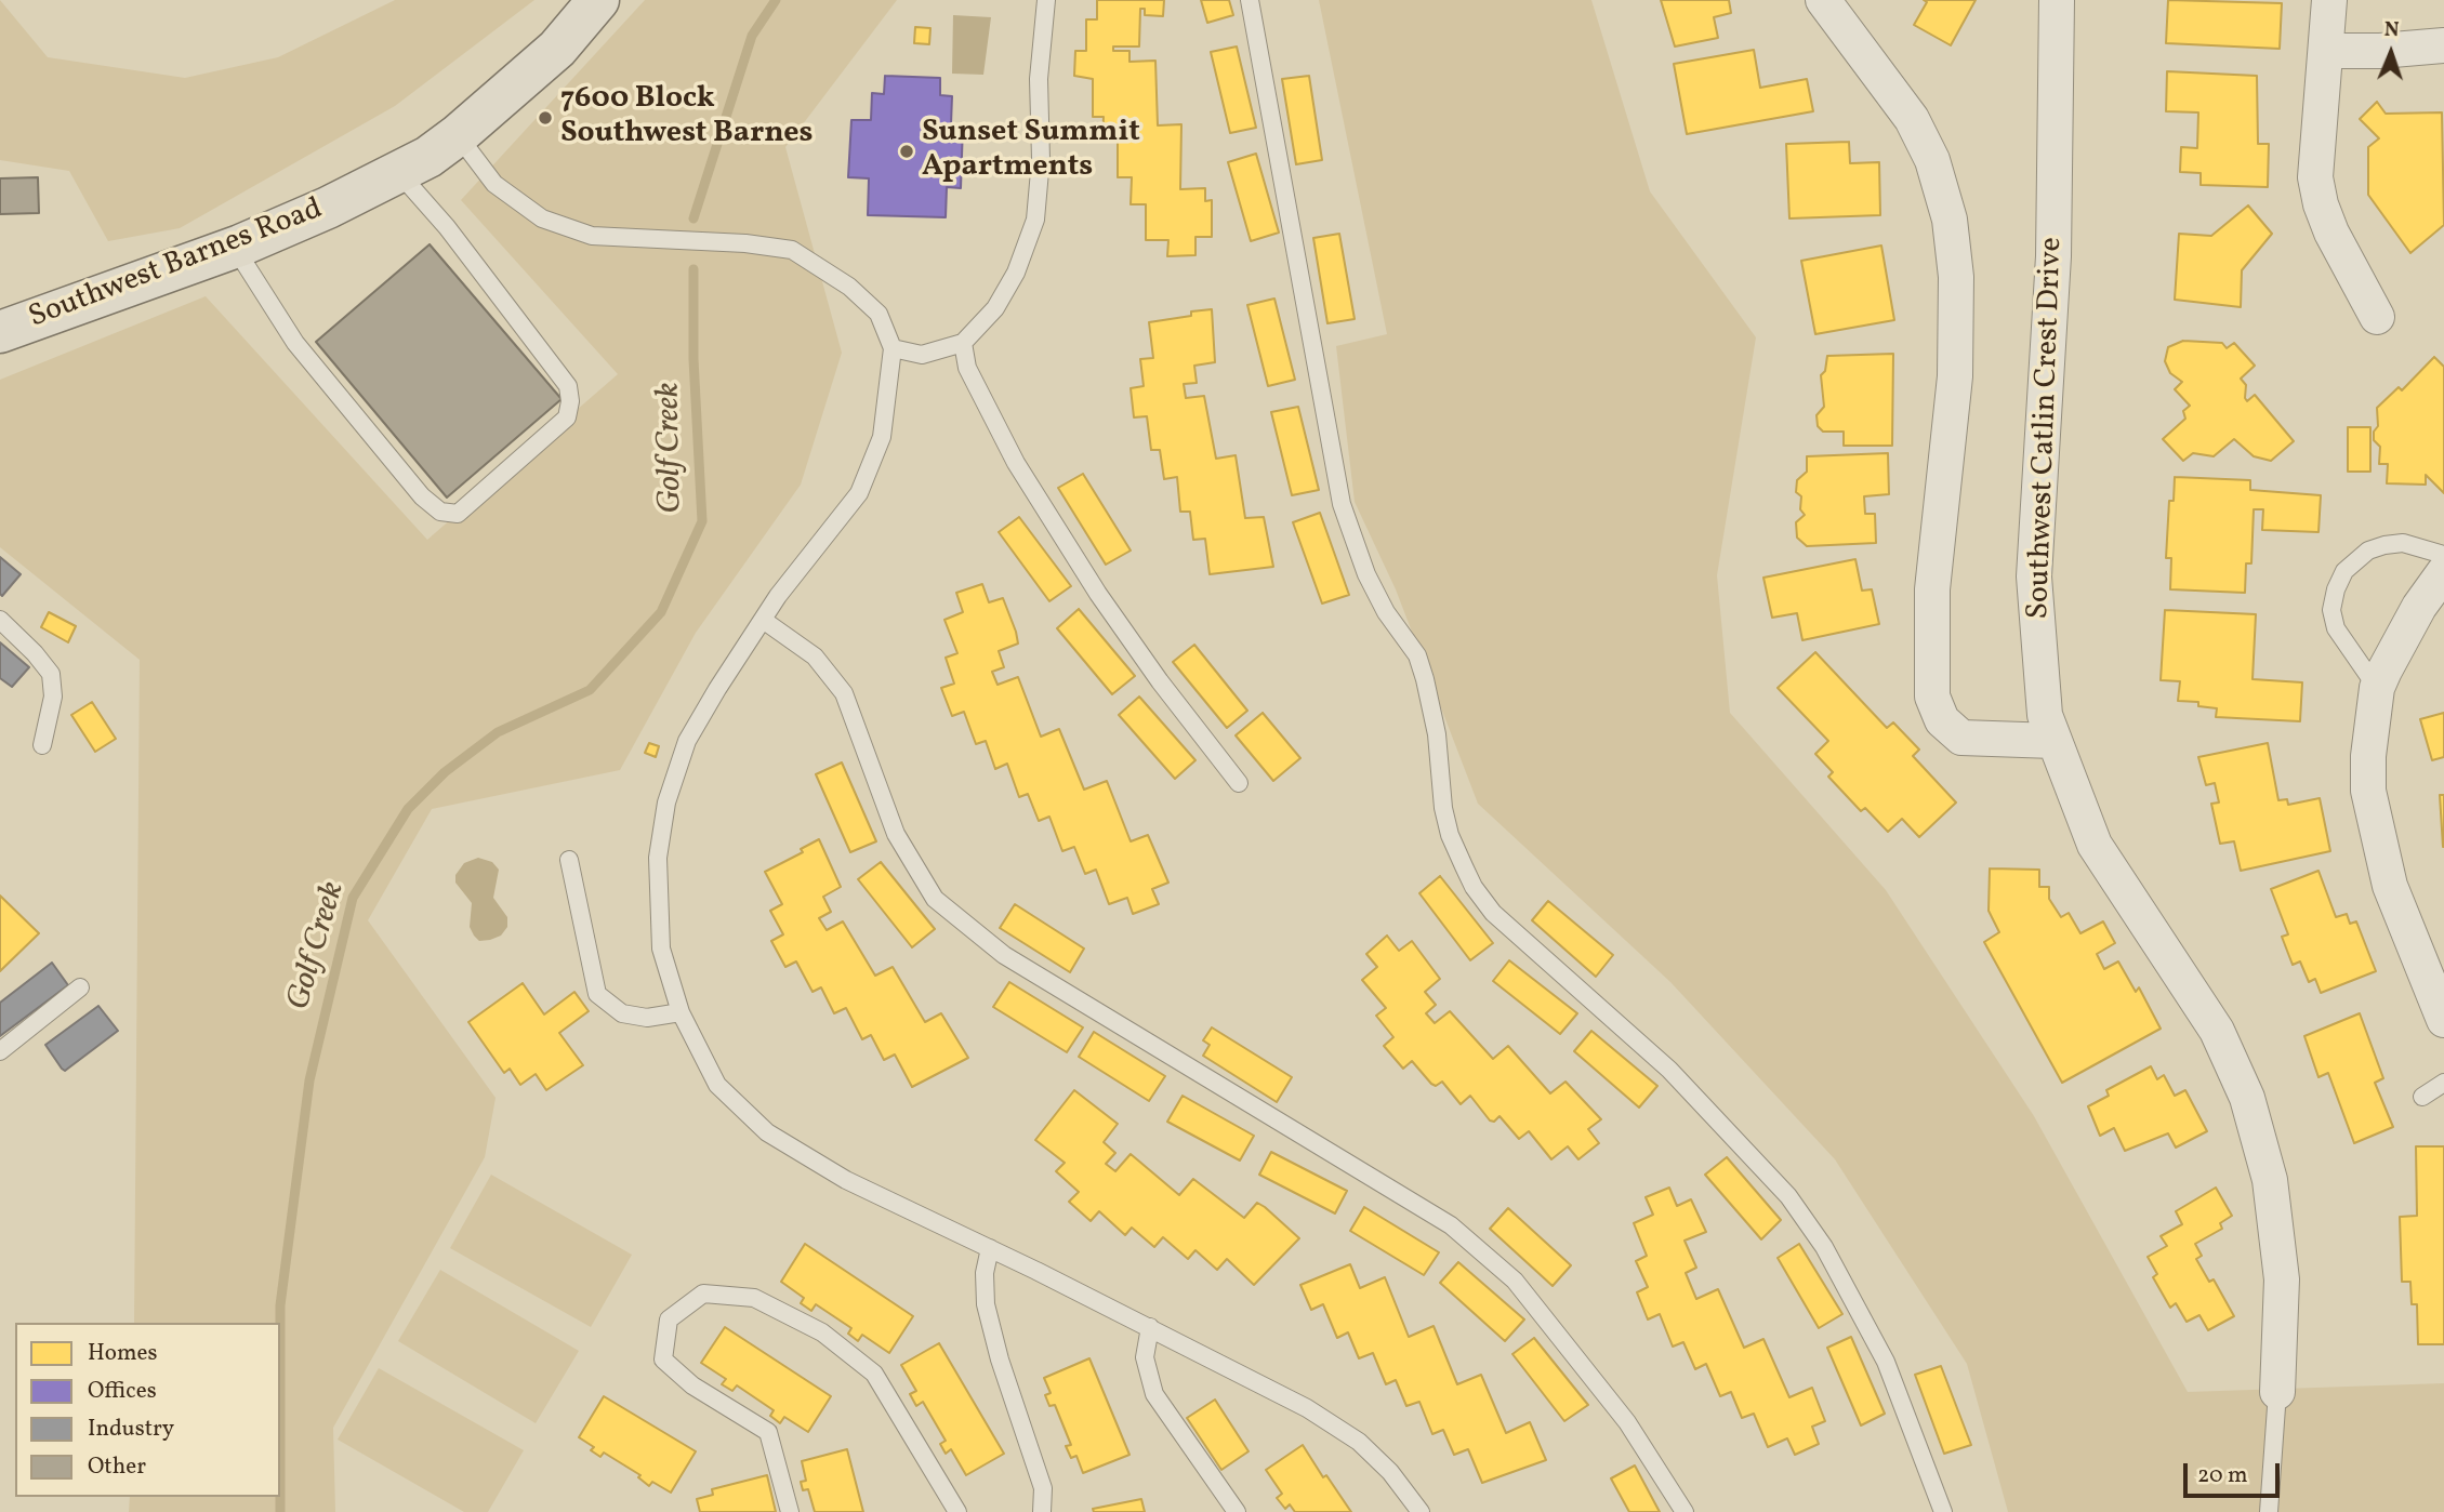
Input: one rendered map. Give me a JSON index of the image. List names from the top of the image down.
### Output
{
  "streets": {
    "main road": ["Southwest Barnes Road"],
    "street": ["Southwest Catlin Crest Drive"]
  },
  "water": ["Golf Creek"],
  "places": ["7600 Block Southwest Barnes", "Sunset Summit Apartments"],
  "legend": [
    "Homes",
    "Offices",
    "Industry",
    "Other"
  ],
  "scale_bar": "20 m",
  "north": "top"
}
